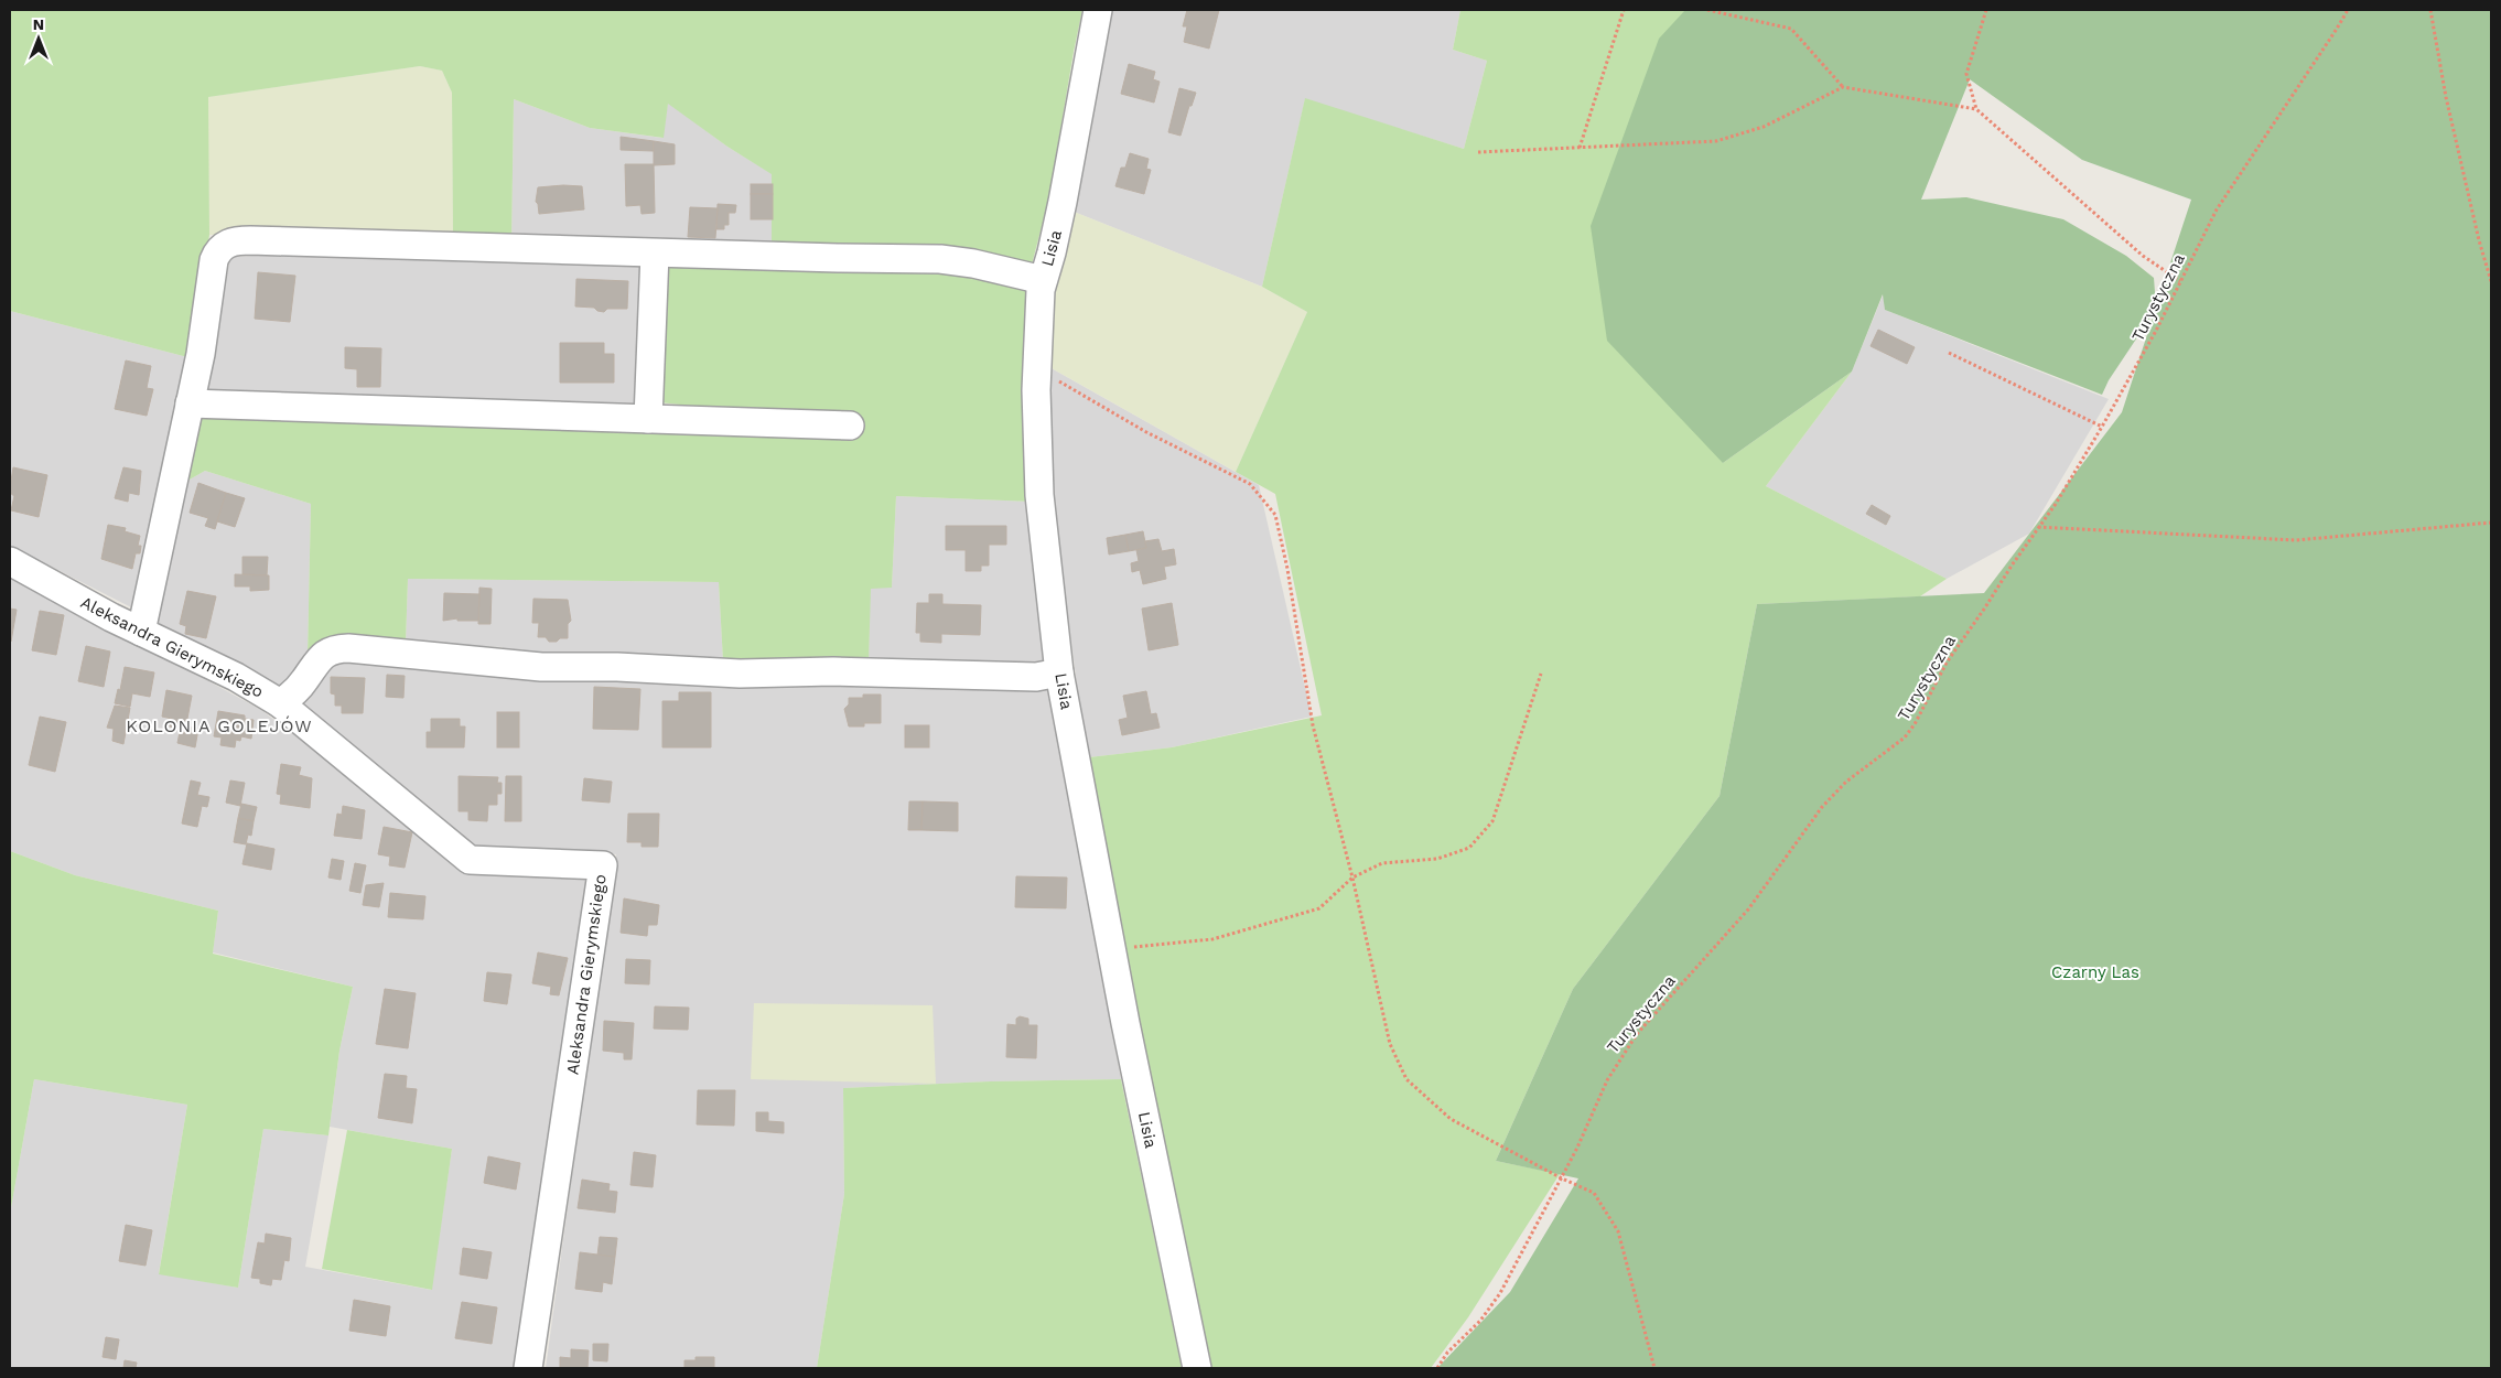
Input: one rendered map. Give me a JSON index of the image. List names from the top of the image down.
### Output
{
  "streets": {
    "street": ["Lisia", "Aleksandra Gierymskiego"],
    "path": ["Turystyczna"]
  },
  "districts": ["KOLONIA GOLEJÓW"],
  "parks": ["Czarny Las"],
  "north": "top"
}
